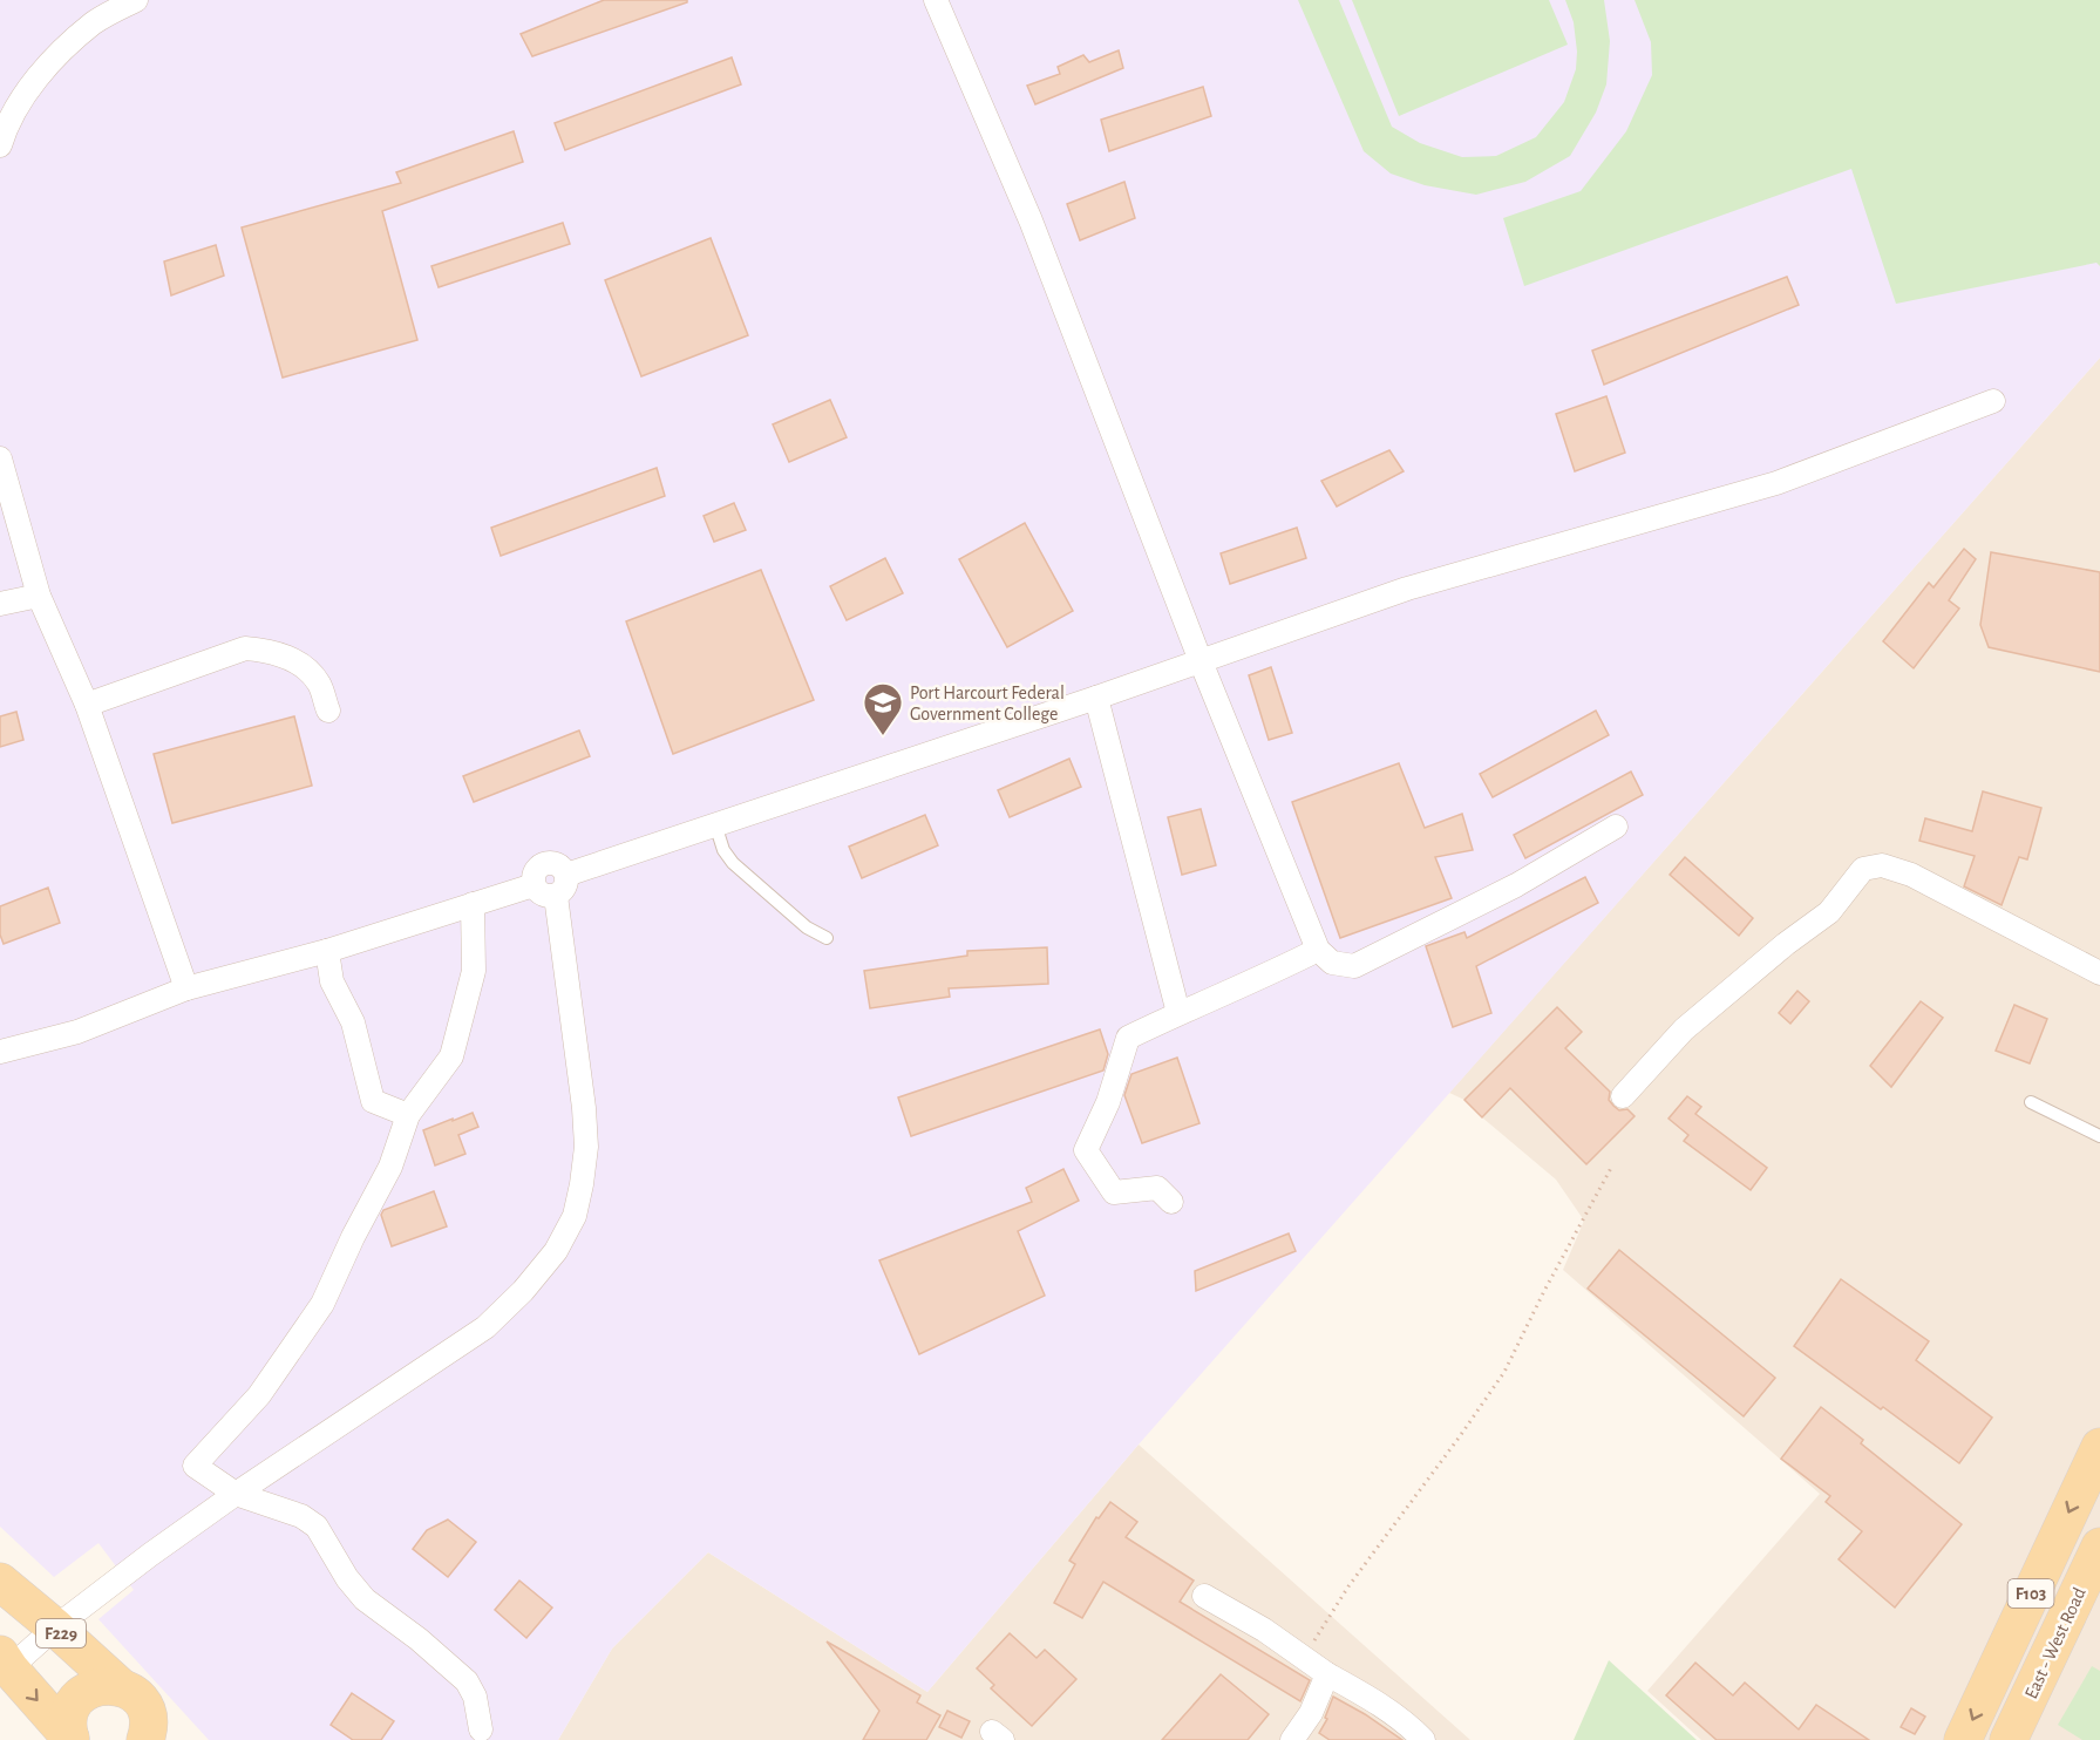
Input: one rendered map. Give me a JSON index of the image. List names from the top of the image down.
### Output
{
  "streets": {
    "main road": ["F103", "F229", "East - West Road"]
  },
  "places": {
    "school or university": ["Port Harcourt Federal Government College"]
  }
}
